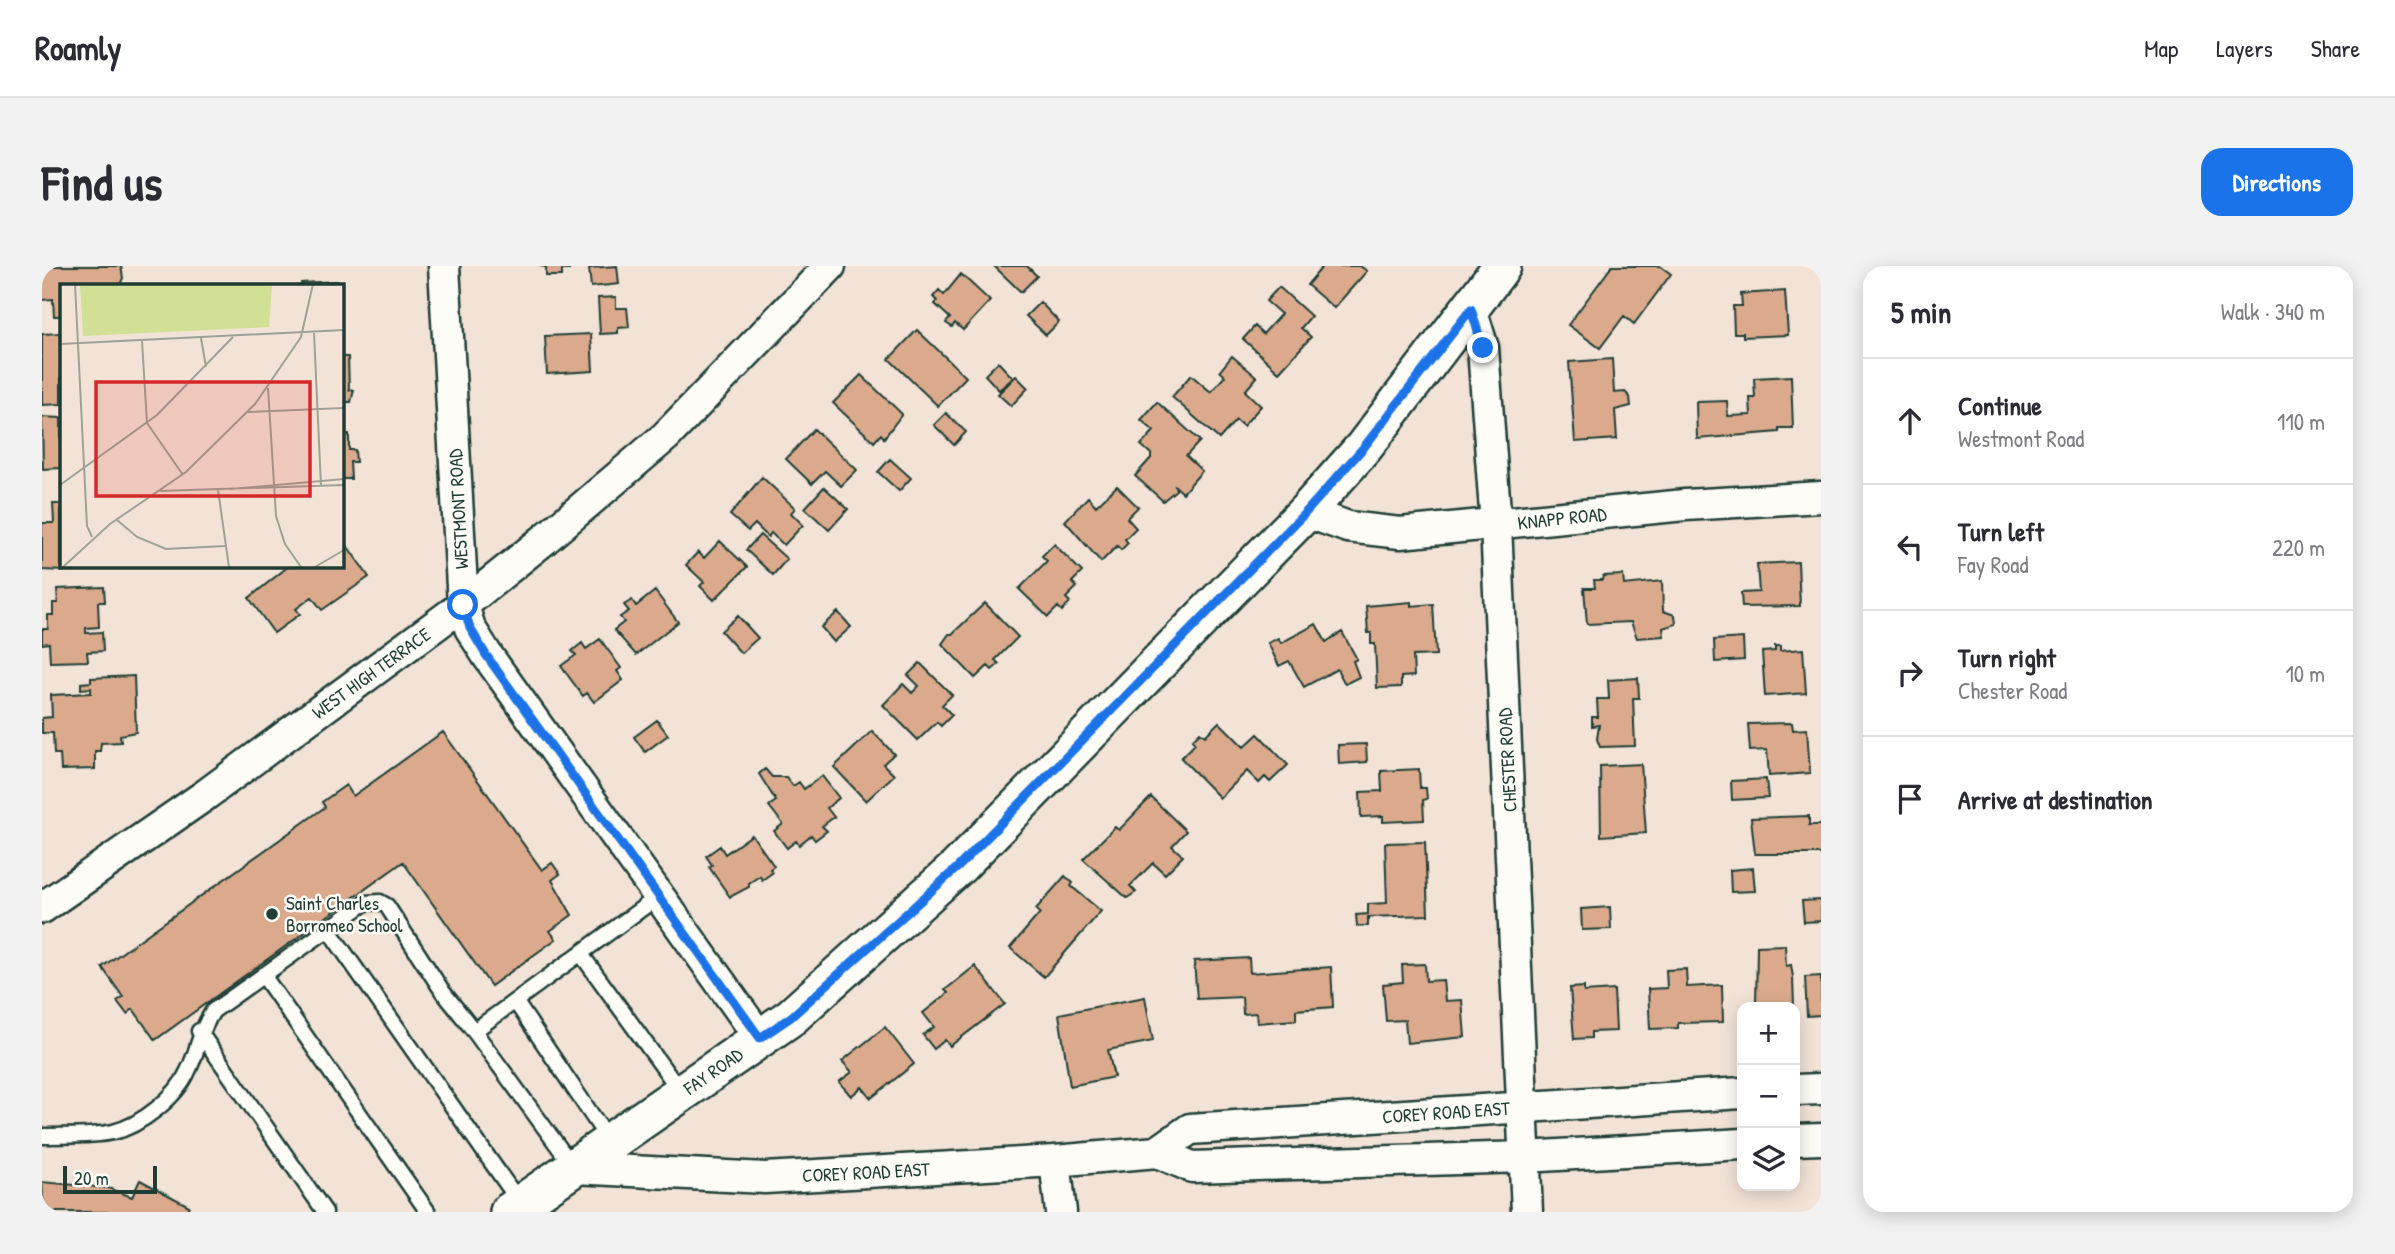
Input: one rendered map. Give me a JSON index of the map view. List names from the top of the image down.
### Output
{
  "streets": {
    "street": [
      "WESTMONT ROAD",
      "KNAPP ROAD",
      "WEST HIGH TERRACE",
      "CHESTER ROAD",
      "FAY ROAD",
      "COREY ROAD EAST"
    ]
  },
  "crossings": [
    ["WESTMONT ROAD", "WEST HIGH TERRACE"],
    ["WESTMONT ROAD", "FAY ROAD"],
    ["KNAPP ROAD", "CHESTER ROAD"],
    ["KNAPP ROAD", "FAY ROAD"],
    ["CHESTER ROAD", "FAY ROAD"],
    ["CHESTER ROAD", "COREY ROAD EAST"],
    ["FAY ROAD", "COREY ROAD EAST"]
  ],
  "places": ["Saint Charles Borromeo School"],
  "scale_bar": "20 m",
  "page": {
    "header": "Roamly",
    "nav": ["Map", "Layers", "Share"],
    "buttons": "Directions",
    "title": "Find us",
    "heading": ["5 min", "Walk · 340 m"],
    "list": [
      ["Continue", "Westmont Road", "110 m"],
      ["Turn left", "Fay Road", "220 m"],
      ["Turn right", "Chester Road", "10 m"],
      "Arrive at destination"
    ],
    "map_buttons": ["+", "−"],
    "scale": "20 m"
  }
}
